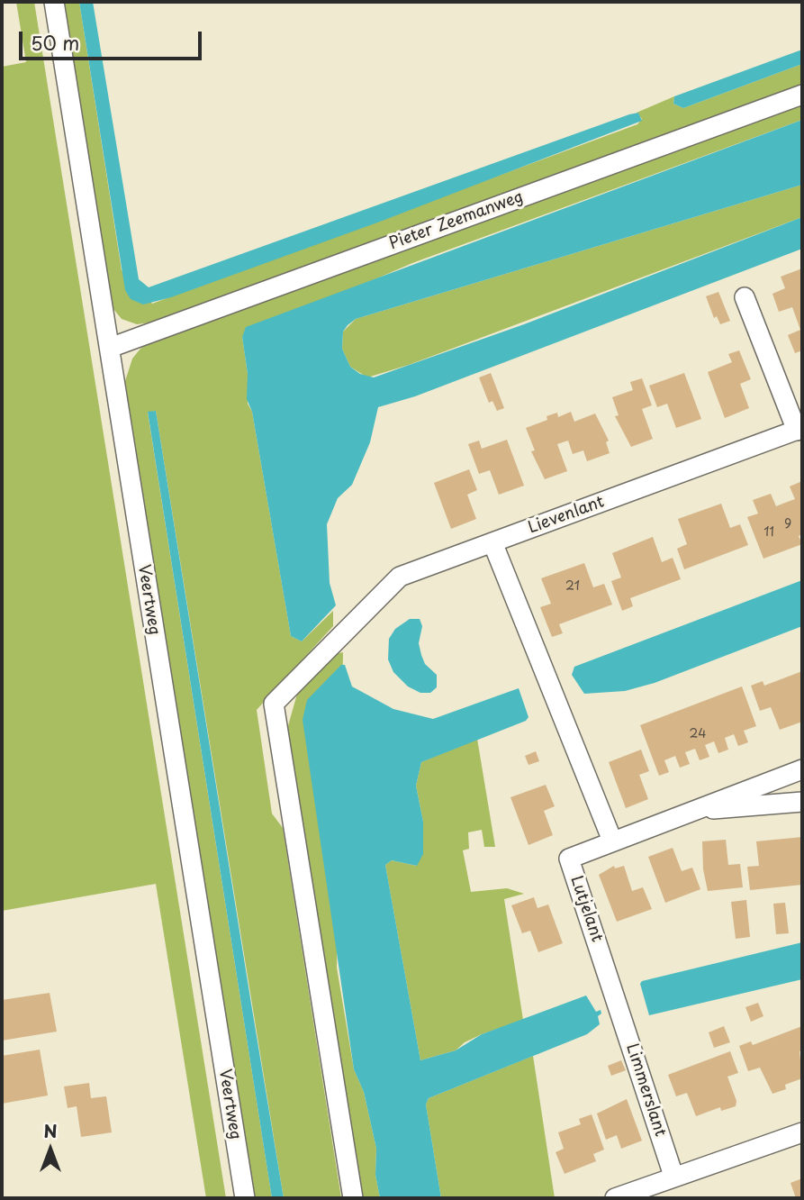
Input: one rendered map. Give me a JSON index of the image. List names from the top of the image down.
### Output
{
  "streets": {
    "street": [
      "Pieter Zeemanweg",
      "Lievenlant",
      "Veertweg",
      "Lutjelant",
      "Limmerslant"
    ]
  },
  "crossings": [
    ["Pieter Zeemanweg", "Veertweg"],
    ["Lutjelant", "Limmerslant"]
  ],
  "house_numbers": [
    "9",
    "11",
    "21",
    "24"
  ],
  "scale_bar": "50 m",
  "north": "top"
}
